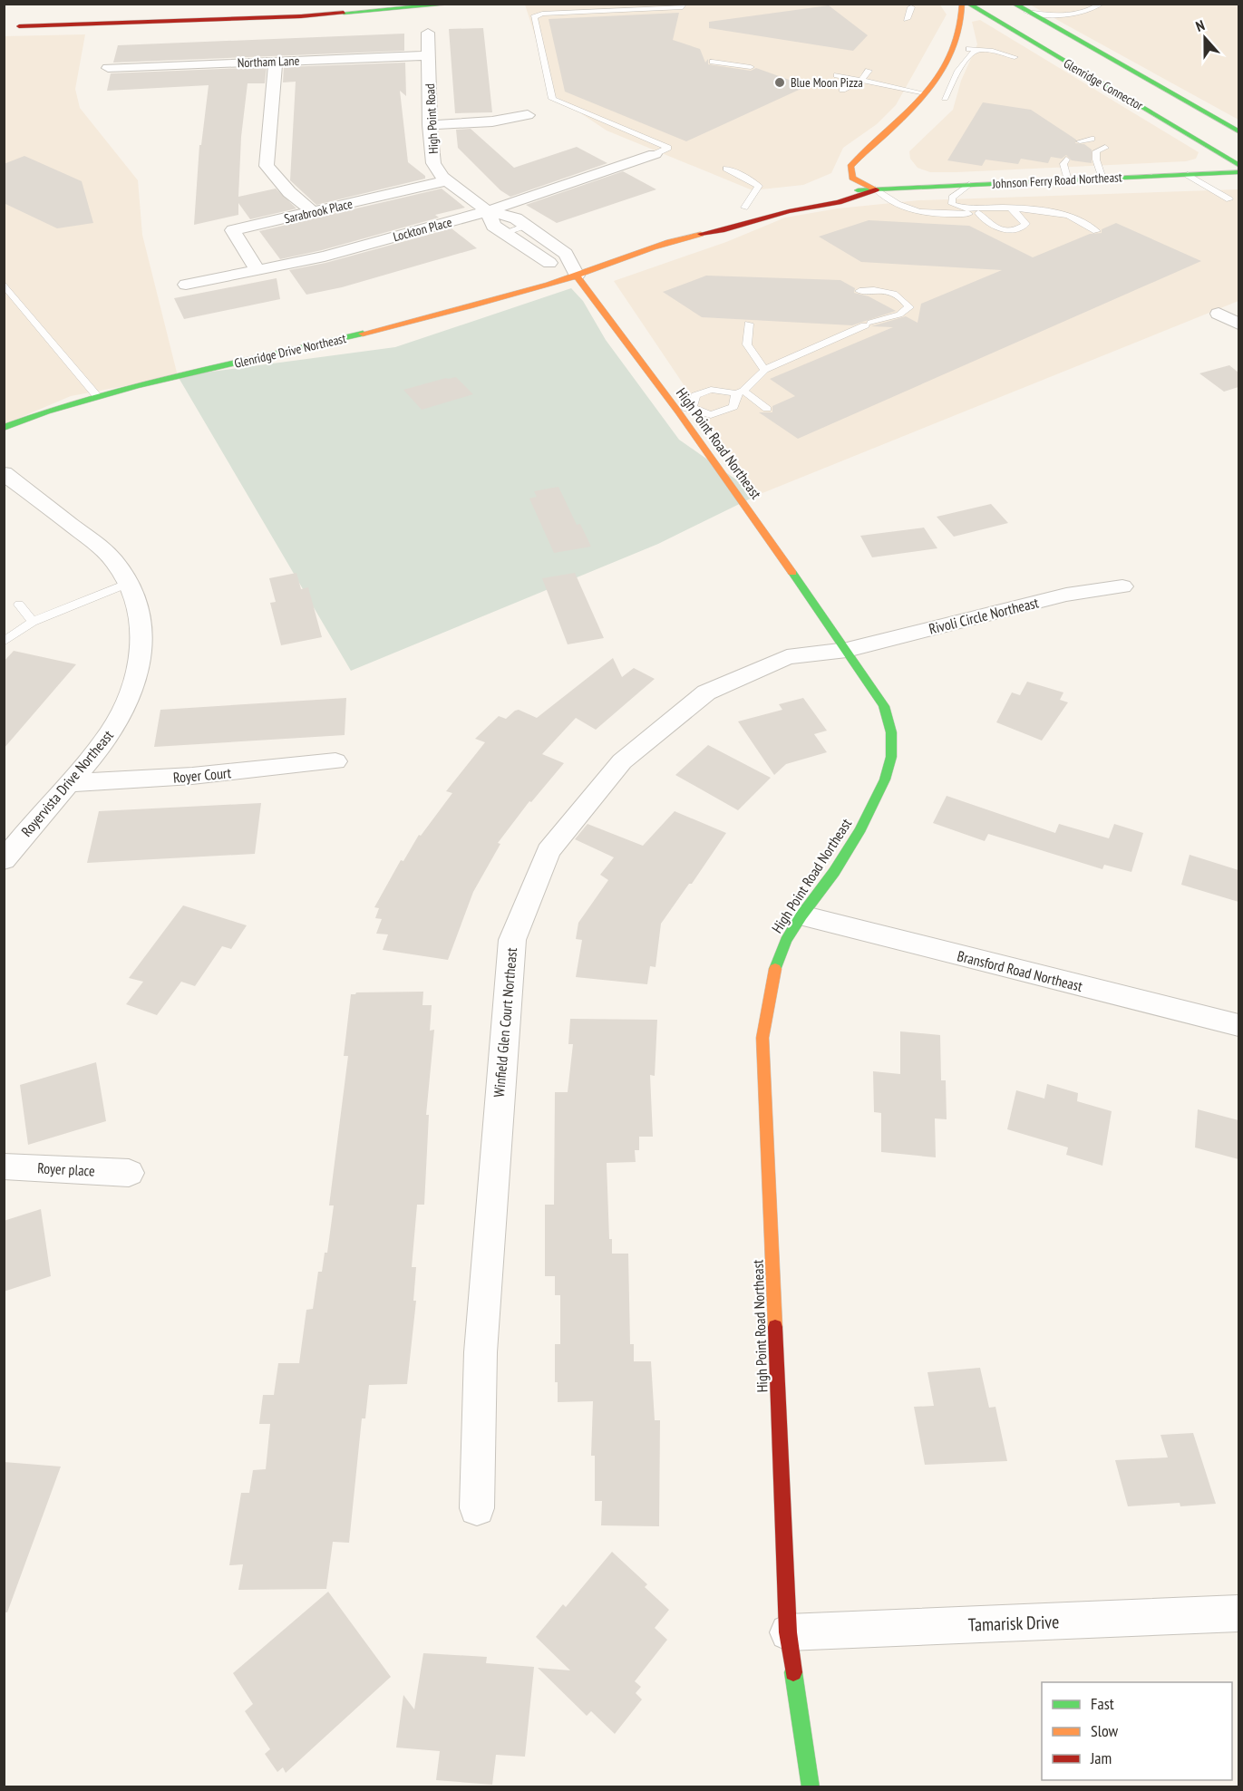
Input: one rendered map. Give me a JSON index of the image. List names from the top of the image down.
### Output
{
  "streets": {
    "main road": [
      "Glenridge Connector",
      "Johnson Ferry Road Northeast",
      "Glenridge Drive Northeast",
      "High Point Road Northeast"
    ],
    "street": [
      "Northam Lane",
      "High Point Road",
      "Sarabrook Place",
      "Lockton Place",
      "Rivoli Circle Northeast",
      "Royer Court",
      "Royervista Drive Northeast",
      "Bransford Road Northeast",
      "Winfield Glen Court Northeast",
      "Royer place",
      "Tamarisk Drive"
    ]
  },
  "crossings": [
    ["Northam Lane", "High Point Road"],
    ["High Point Road", "Johnson Ferry Road Northeast"],
    ["High Point Road", "Sarabrook Place"],
    ["High Point Road", "Lockton Place"],
    ["High Point Road", "Glenridge Drive Northeast"],
    ["High Point Road", "High Point Road Northeast"],
    ["Johnson Ferry Road Northeast", "Glenridge Drive Northeast"],
    ["Johnson Ferry Road Northeast", "High Point Road Northeast"],
    ["Sarabrook Place", "Lockton Place"],
    ["Glenridge Drive Northeast", "High Point Road Northeast"],
    ["High Point Road Northeast", "Rivoli Circle Northeast"],
    ["High Point Road Northeast", "Bransford Road Northeast"],
    ["High Point Road Northeast", "Winfield Glen Court Northeast"],
    ["High Point Road Northeast", "Tamarisk Drive"],
    ["Rivoli Circle Northeast", "Winfield Glen Court Northeast"],
    ["Royer Court", "Royervista Drive Northeast"]
  ],
  "places": ["Blue Moon Pizza"],
  "legend": ["Fast", "Slow", "Jam"],
  "north": "top"
}
